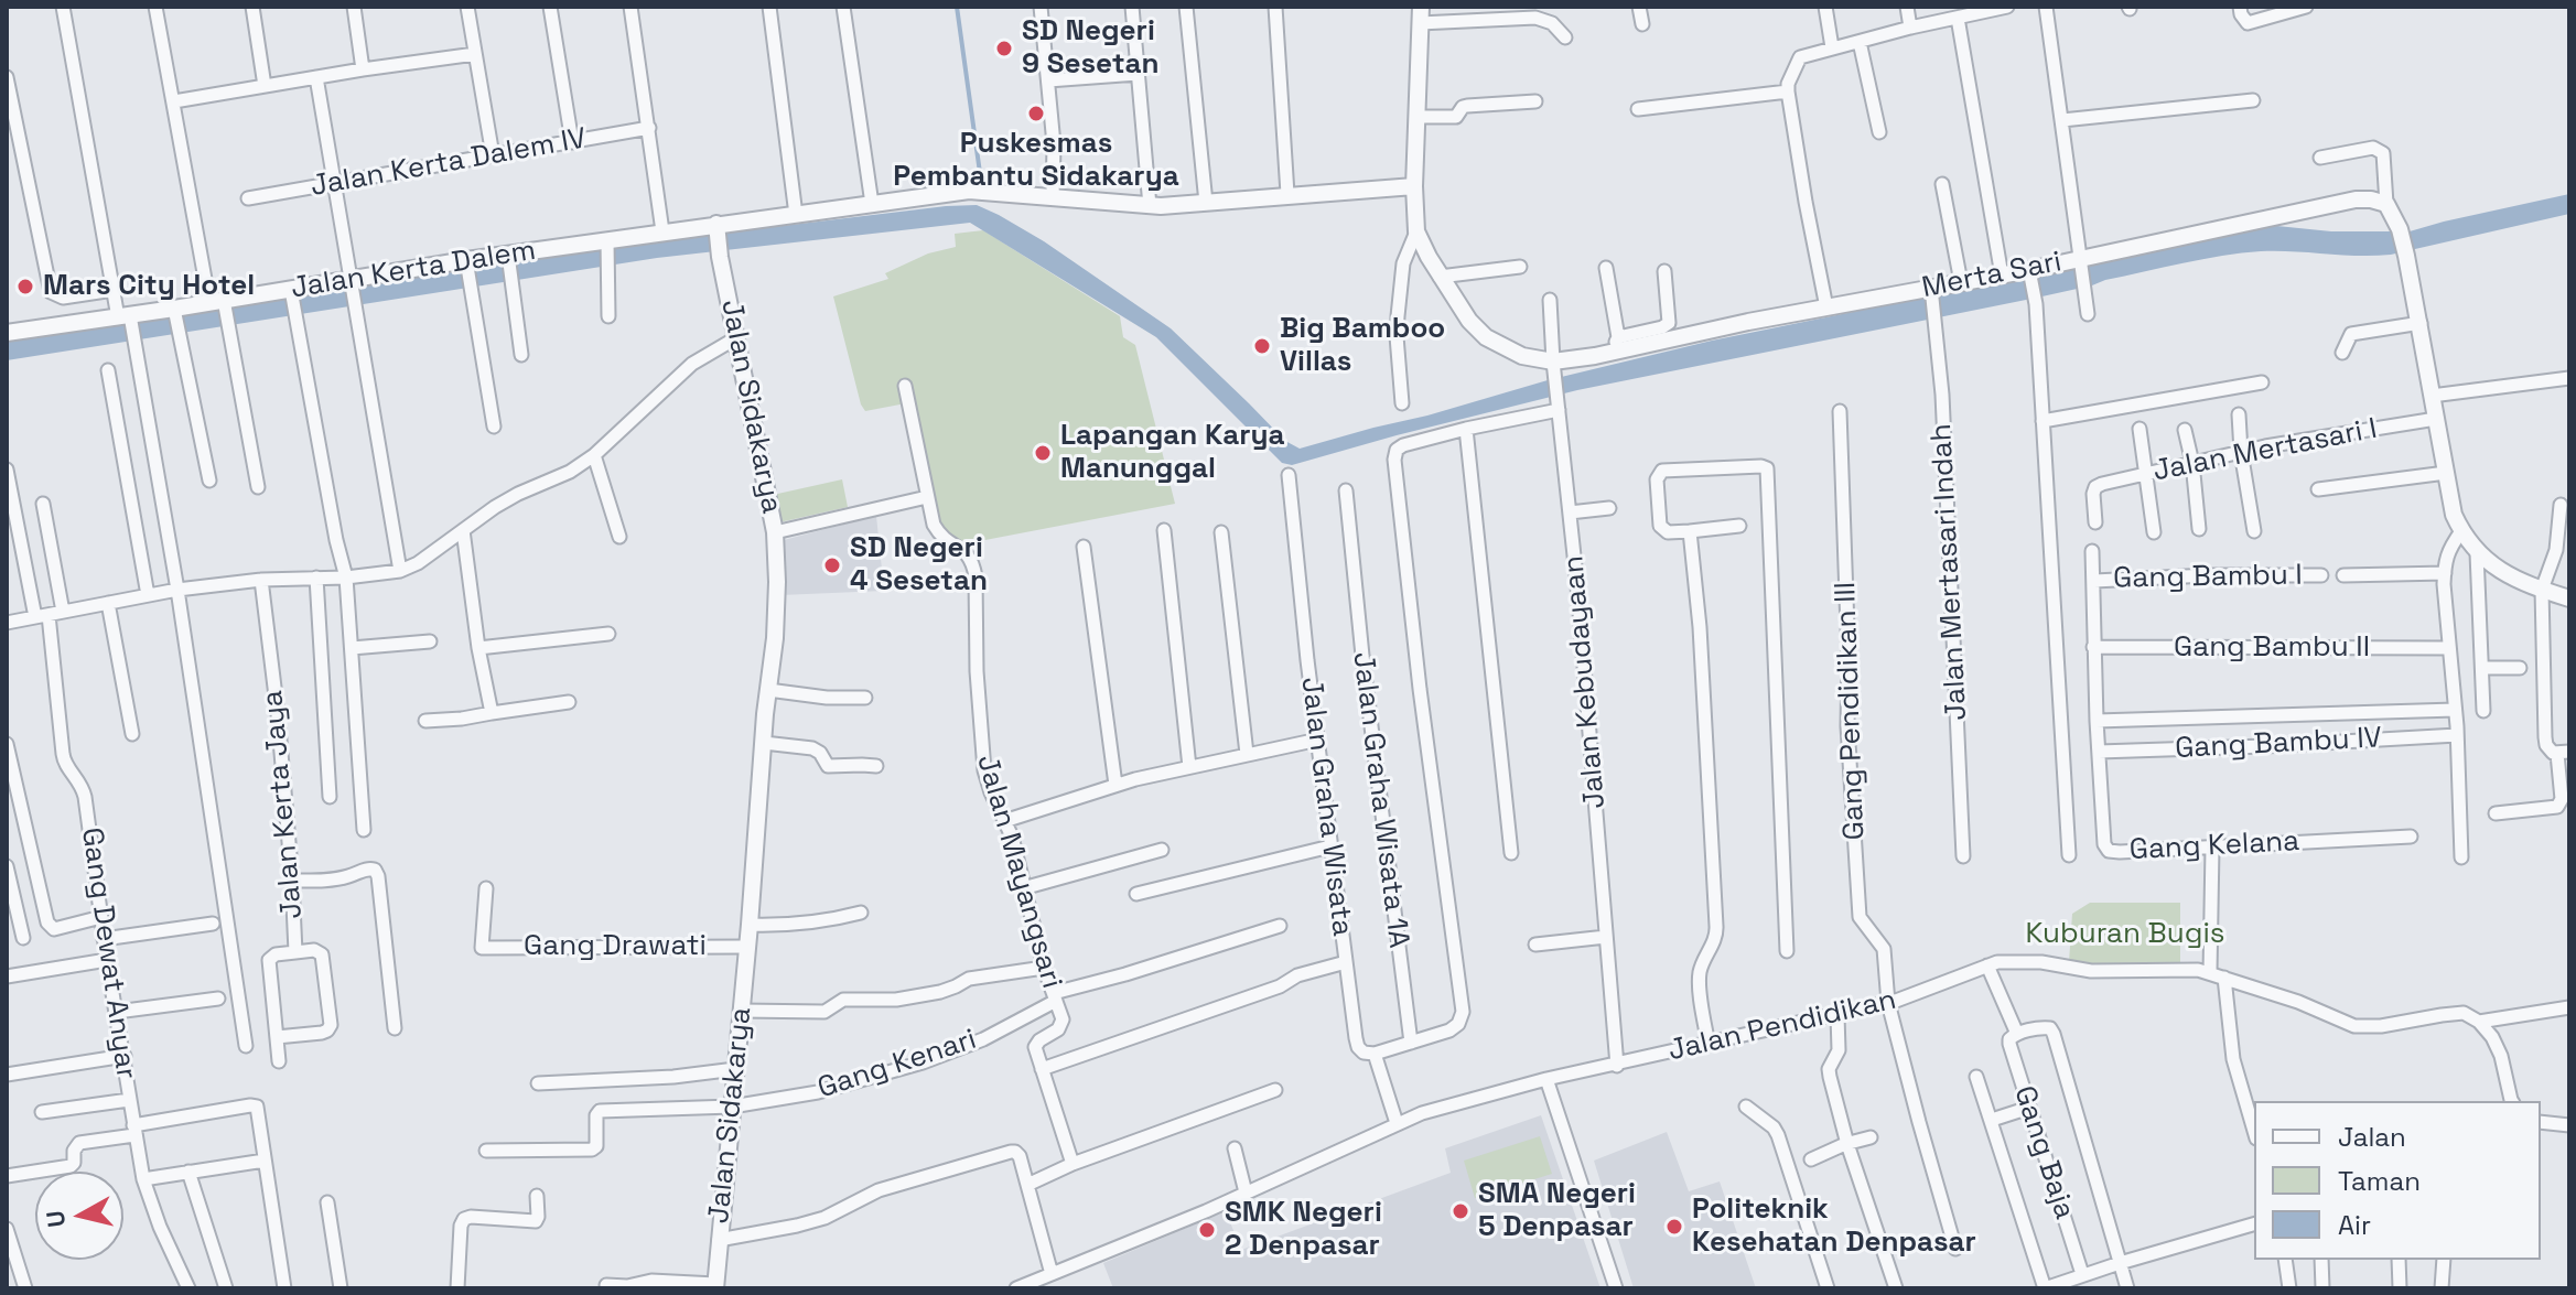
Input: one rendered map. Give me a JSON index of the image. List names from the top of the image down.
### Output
{
  "streets": {
    "street": [
      "Jalan Kerta Dalem IV",
      "Jalan Kerta Dalem",
      "Merta Sari",
      "Jalan Sidakarya",
      "Jalan Mertasari I",
      "Jalan Mertasari Indah",
      "Gang Bambu I",
      "Gang Bambu II",
      "Jalan Kebudayaan",
      "Gang Pendidikan III",
      "Gang Bambu IV",
      "Jalan Graha Wisata 1A",
      "Jalan Kerta Jaya",
      "Jalan Graha Wisata",
      "Gang Kelana",
      "Jalan Mayangsari",
      "Gang Drawati",
      "Gang Dewat Anyar",
      "Jalan Pendidikan",
      "Gang Kenari",
      "Gang Baja"
    ]
  },
  "crossings": [
    ["Jalan Kerta Dalem", "Jalan Sidakarya"],
    ["Merta Sari", "Jalan Mertasari Indah"],
    ["Merta Sari", "Jalan Kebudayaan"],
    ["Jalan Sidakarya", "Gang Drawati"],
    ["Jalan Sidakarya", "Gang Kenari"],
    ["Gang Bambu I", "Gang Kelana"],
    ["Gang Bambu II", "Gang Kelana"],
    ["Jalan Kebudayaan", "Jalan Pendidikan"],
    ["Gang Pendidikan III", "Jalan Pendidikan"],
    ["Gang Bambu IV", "Gang Kelana"],
    ["Jalan Graha Wisata", "Jalan Pendidikan"],
    ["Jalan Mayangsari", "Gang Kenari"],
    ["Jalan Pendidikan", "Gang Baja"]
  ],
  "parks": ["Kuburan Bugis"],
  "places": [
    "SD Negeri 9 Sesetan",
    "Puskesmas Pembantu Sidakarya",
    "Mars City Hotel",
    "Big Bamboo Villas",
    "Lapangan Karya Manunggal",
    "SD Negeri 4 Sesetan",
    "SMA Negeri 5 Denpasar",
    "Politeknik Kesehatan Denpasar",
    "SMK Negeri 2 Denpasar"
  ],
  "legend": ["Jalan", "Taman", "Air"],
  "north": "left"
}
